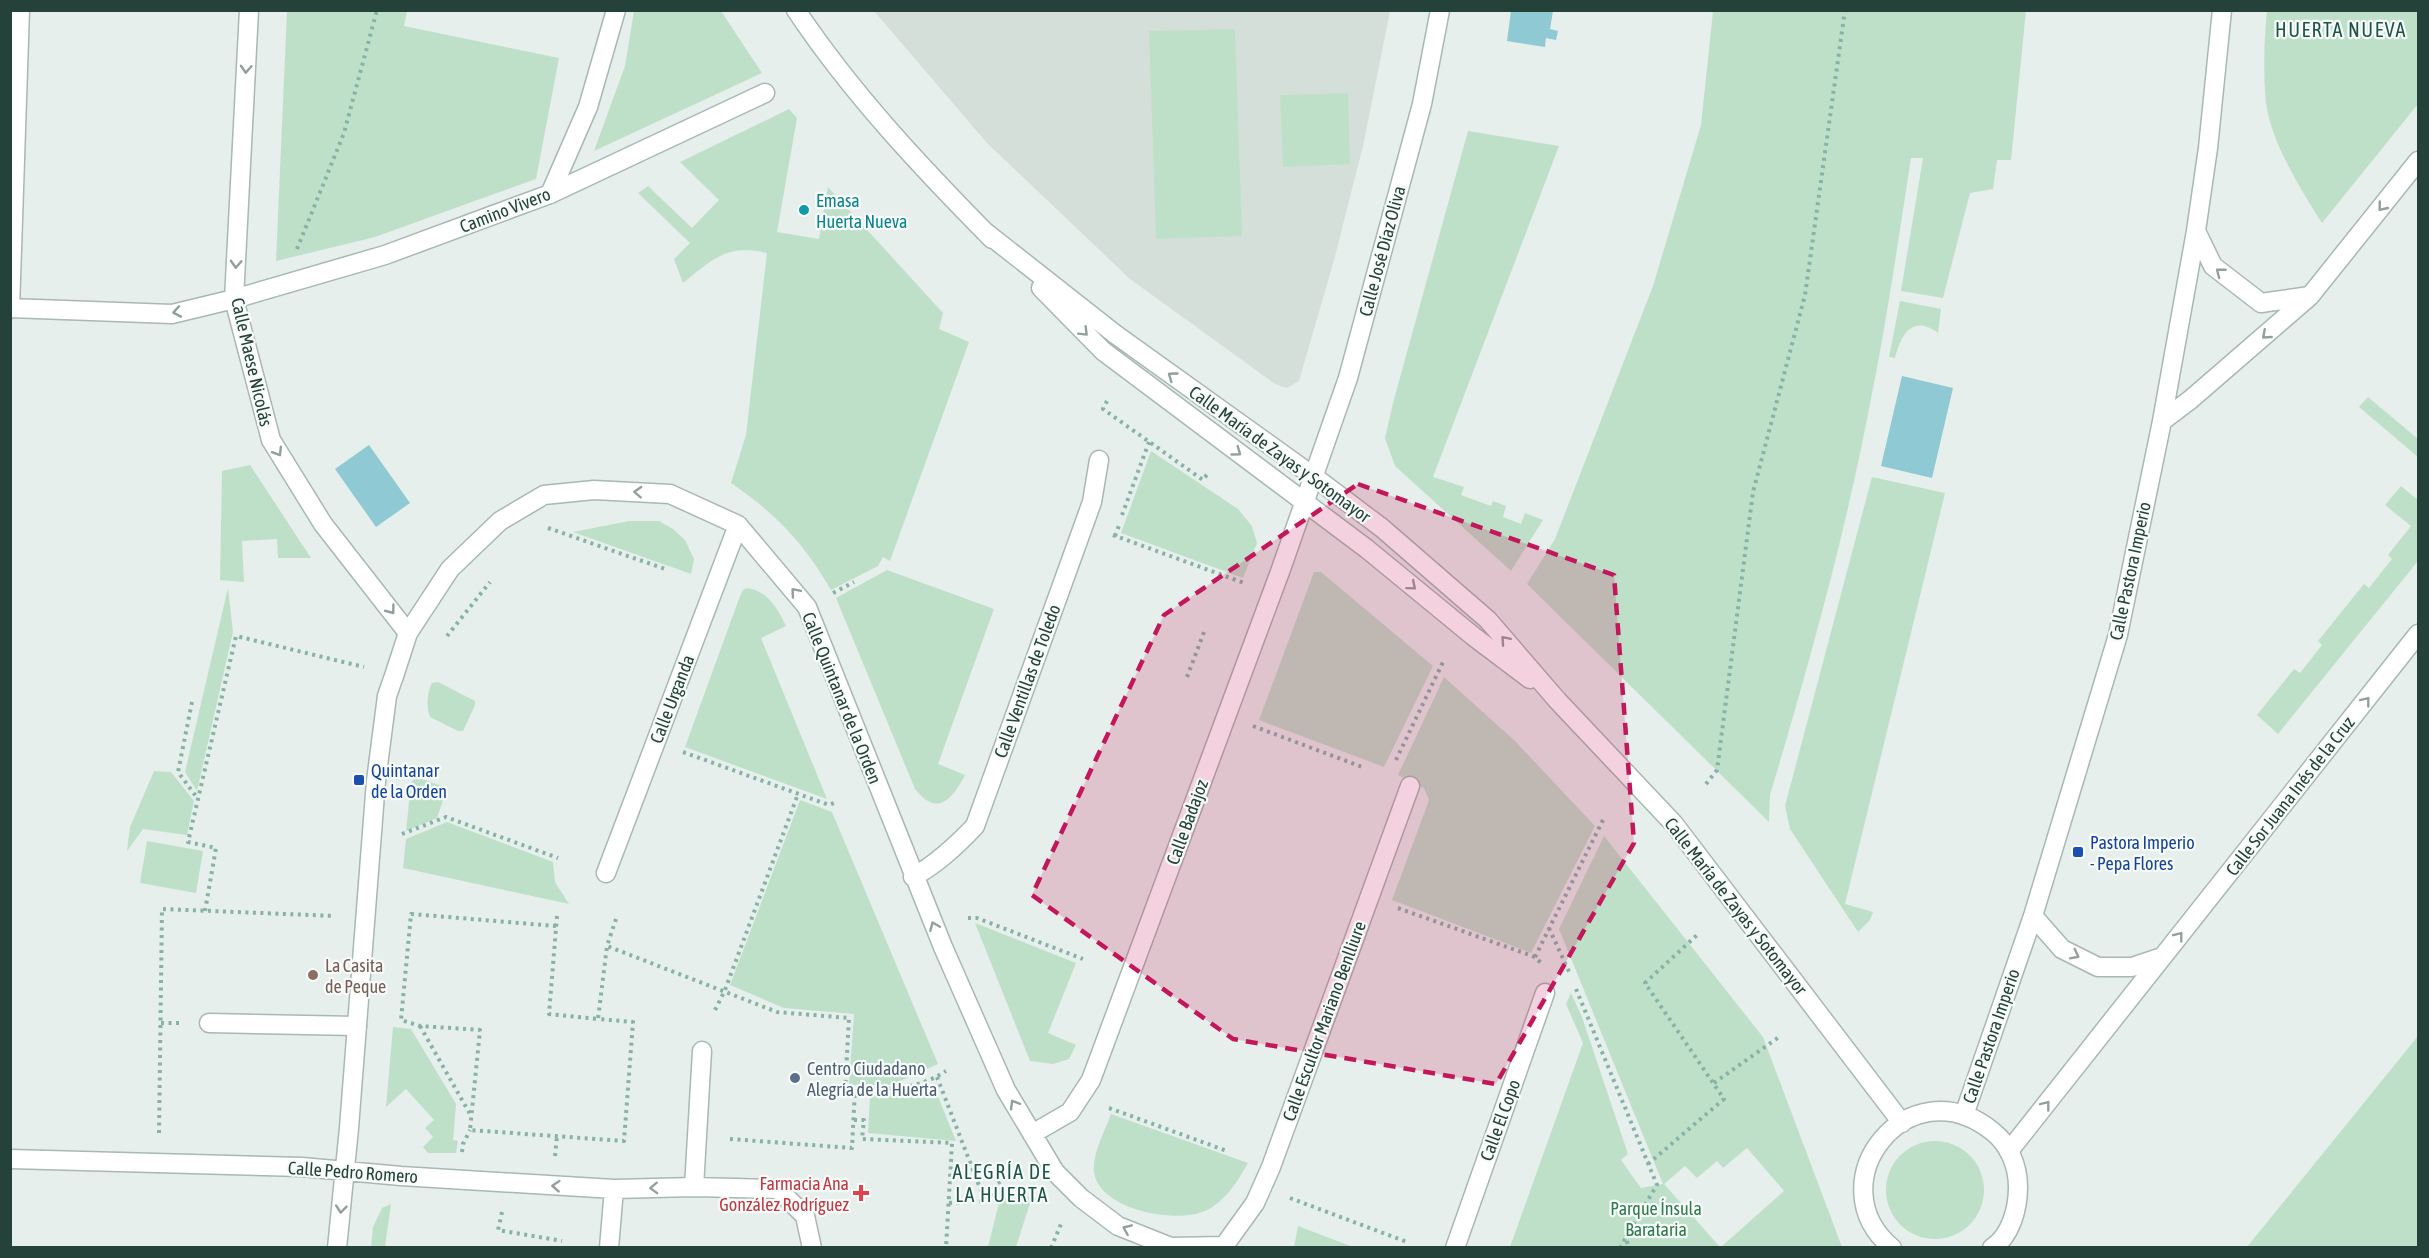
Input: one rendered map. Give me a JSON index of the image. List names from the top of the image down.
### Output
{
  "streets": {
    "street": [
      "Camino Vivero",
      "Calle José Díaz Oliva",
      "Calle Maese Nicolás",
      "Calle María de Zayas y Sotomayor",
      "Calle Pastora Imperio",
      "Calle Ventillas de Toledo",
      "Calle Quintanar de la Orden",
      "Calle Urganda",
      "Calle Sor Juana Inés de la Cruz",
      "Calle Badajoz",
      "Calle Escultor Mariano Benlliure",
      "Calle El Copo",
      "Calle Pedro Romero"
    ]
  },
  "crossings": [
    ["Camino Vivero", "Calle Maese Nicolás"],
    ["Calle José Díaz Oliva", "Calle María de Zayas y Sotomayor"],
    ["Calle José Díaz Oliva", "Calle Badajoz"],
    ["Calle Maese Nicolás", "Calle Quintanar de la Orden"],
    ["Calle María de Zayas y Sotomayor", "Calle Badajoz"],
    ["Calle Ventillas de Toledo", "Calle Quintanar de la Orden"],
    ["Calle Quintanar de la Orden", "Calle Urganda"],
    ["Calle Quintanar de la Orden", "Calle Badajoz"],
    ["Calle Quintanar de la Orden", "Calle Escultor Mariano Benlliure"],
    ["Calle Quintanar de la Orden", "Calle Pedro Romero"]
  ],
  "one_way": ["Calle Maese Nicolás", "Calle Sor Juana Inés de la Cruz", "Calle Pedro Romero"],
  "districts": ["HUERTA NUEVA", "ALEGRÍA DE LA HUERTA"],
  "parks": ["Parque Ínsula Barataria"],
  "places": {
    "other": ["Emasa Huerta Nueva", "La Casita de Peque", "Centro Ciudadano Alegría de la Huerta"],
    "transit": ["Quintanar de la Orden", "Pastora Imperio - Pepa Flores"],
    "health": ["Farmacia Ana González Rodríguez"]
  }
}
